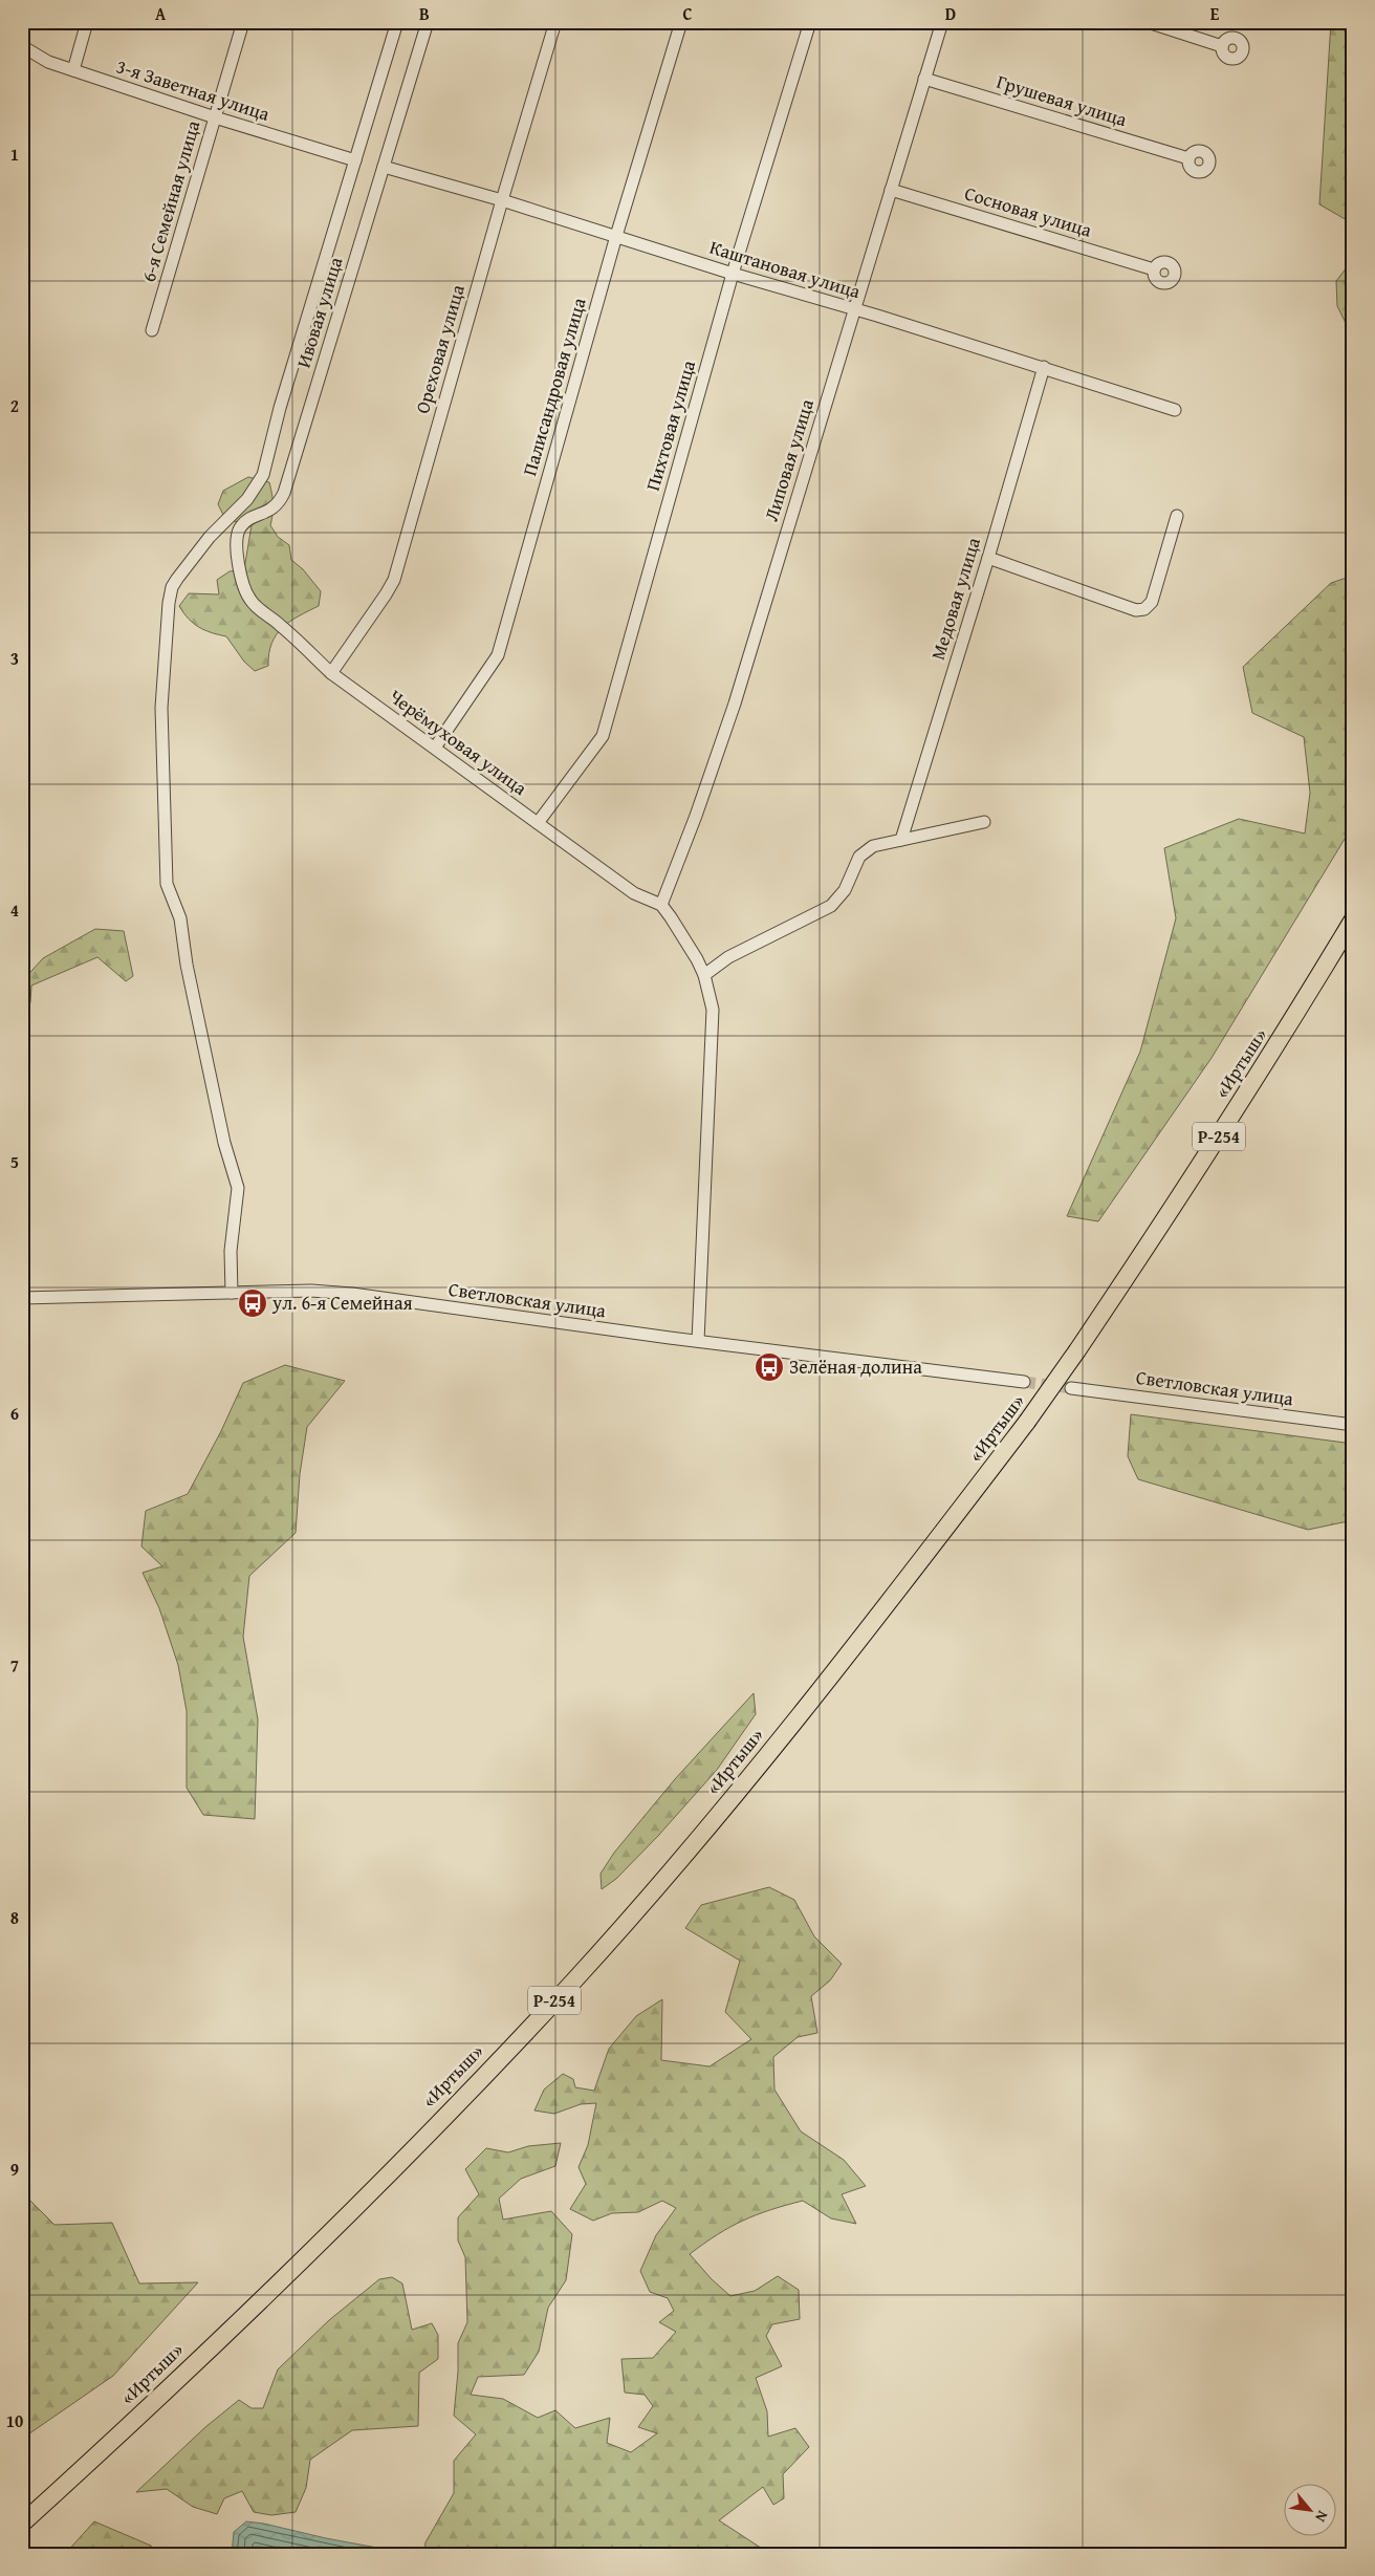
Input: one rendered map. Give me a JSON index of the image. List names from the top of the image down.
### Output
{
  "streets": {
    "highway": ["«Иртыш»", "Р-254"],
    "street": [
      "3-я Заветная улица",
      "Грушевая улица",
      "6-я Семейная улица",
      "Сосновая улица",
      "Каштановая улица",
      "Ивовая улица",
      "Ореховая улица",
      "Палисандровая улица",
      "Пихтовая улица",
      "Липовая улица",
      "Медовая улица",
      "Черёмуховая улица",
      "Светловская улица"
    ]
  },
  "crossings": [
    ["3-я Заветная улица", "6-я Семейная улица"],
    ["3-я Заветная улица", "Ивовая улица"],
    ["Грушевая улица", "Липовая улица"],
    ["Сосновая улица", "Липовая улица"],
    ["Каштановая улица", "Ивовая улица"],
    ["Каштановая улица", "Ореховая улица"],
    ["Каштановая улица", "Палисандровая улица"],
    ["Каштановая улица", "Пихтовая улица"],
    ["Каштановая улица", "Липовая улица"],
    ["Каштановая улица", "Медовая улица"],
    ["Ивовая улица", "Черёмуховая улица"],
    ["Ивовая улица", "Светловская улица"],
    ["Ореховая улица", "Черёмуховая улица"],
    ["Палисандровая улица", "Черёмуховая улица"],
    ["Пихтовая улица", "Черёмуховая улица"],
    ["Липовая улица", "Черёмуховая улица"]
  ],
  "places": {
    "bus stop": ["ул. 6-я Семейная", "Зелёная долина"]
  },
  "north": "bottom right",
  "grid": {
    "columns": [
      "A",
      "B",
      "C",
      "D",
      "E"
    ],
    "rows": [
      "1",
      "2",
      "3",
      "4",
      "5",
      "6",
      "7",
      "8",
      "9",
      "10"
    ]
  }
}
